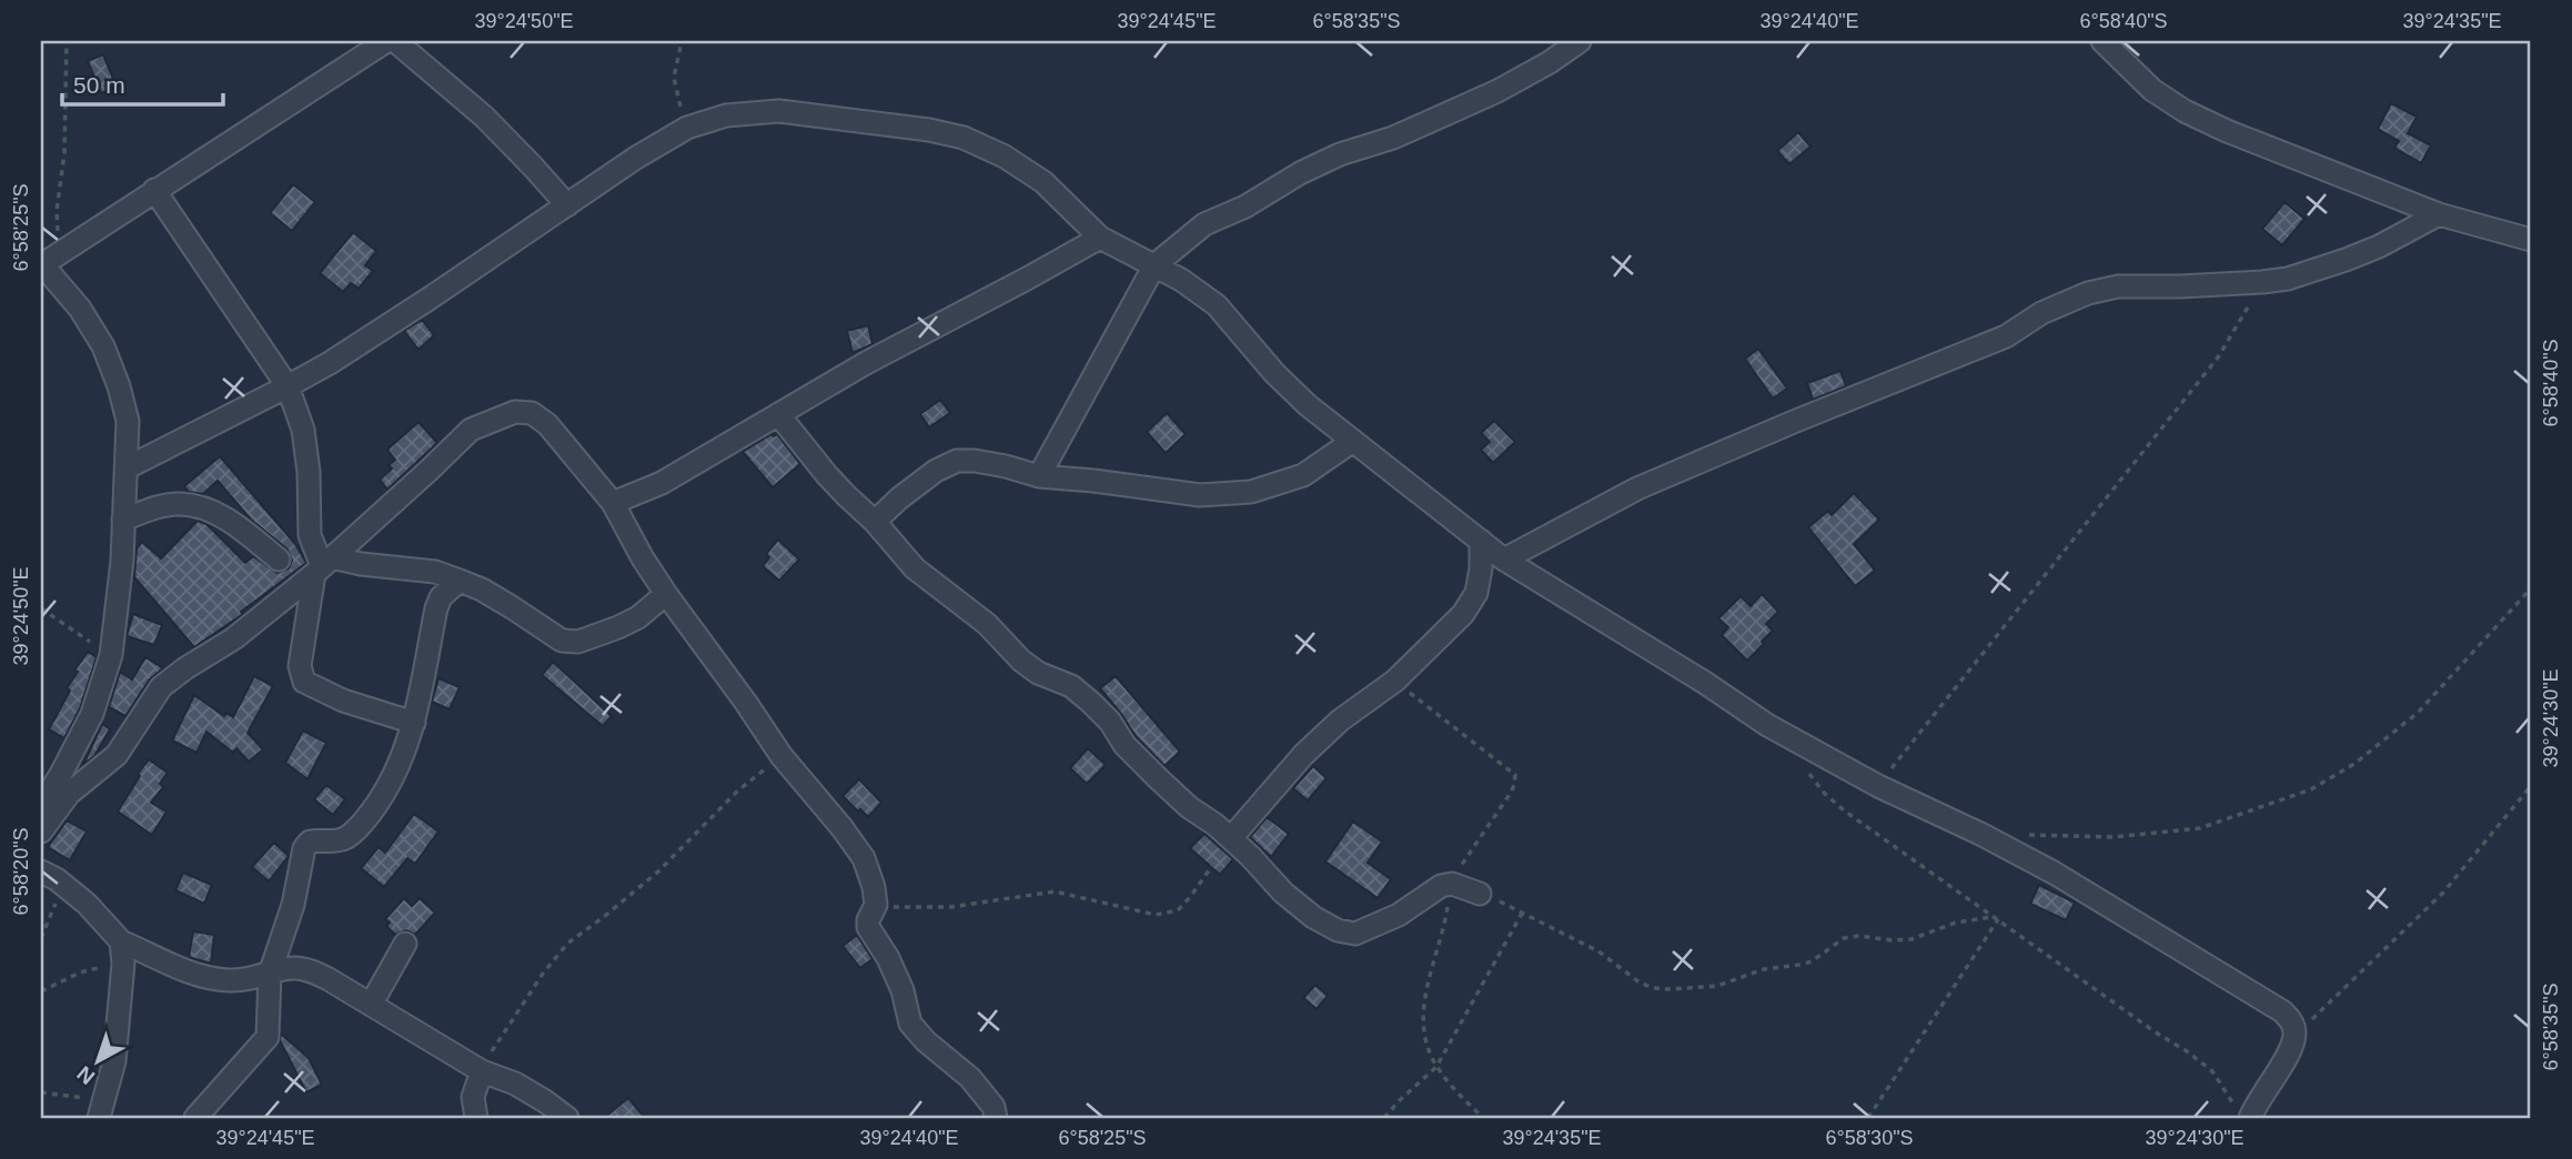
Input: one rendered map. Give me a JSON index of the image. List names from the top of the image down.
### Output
{
  "scale_bar": "50 m",
  "north": "bottom left",
  "coordinates": [
    "39°24'50\"E",
    "39°24'45\"E",
    "6°58'35\"S",
    "39°24'40\"E",
    "6°58'40\"S",
    "39°24'35\"E",
    "6°58'25\"S",
    "39°24'30\"E",
    "6°58'20\"S",
    "6°58'30\"S"
  ]
}
